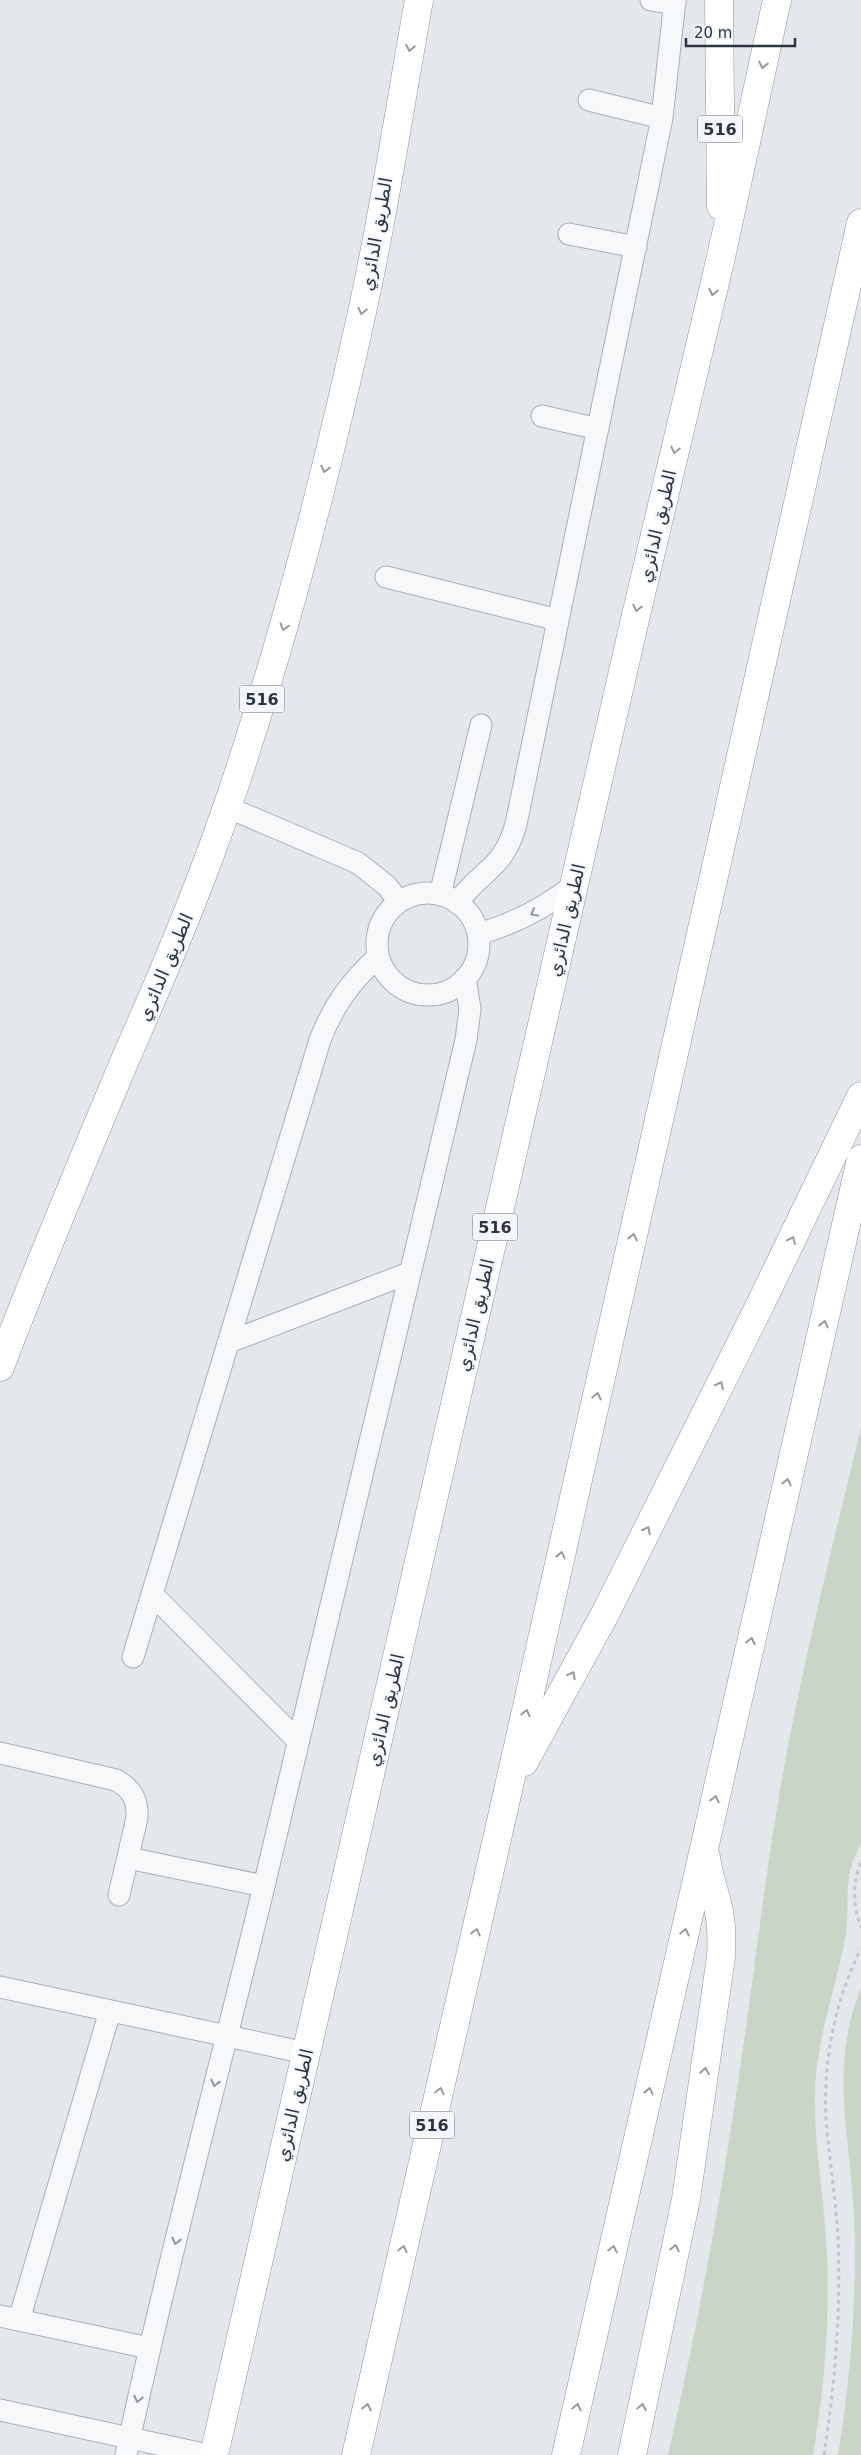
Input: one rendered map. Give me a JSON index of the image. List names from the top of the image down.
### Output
{
  "streets": {
    "highway": ["516", "الطريق الدائري"]
  },
  "crossings": [
    ["516", "الطريق الدائري"]
  ],
  "scale_bar": "20 m"
}
